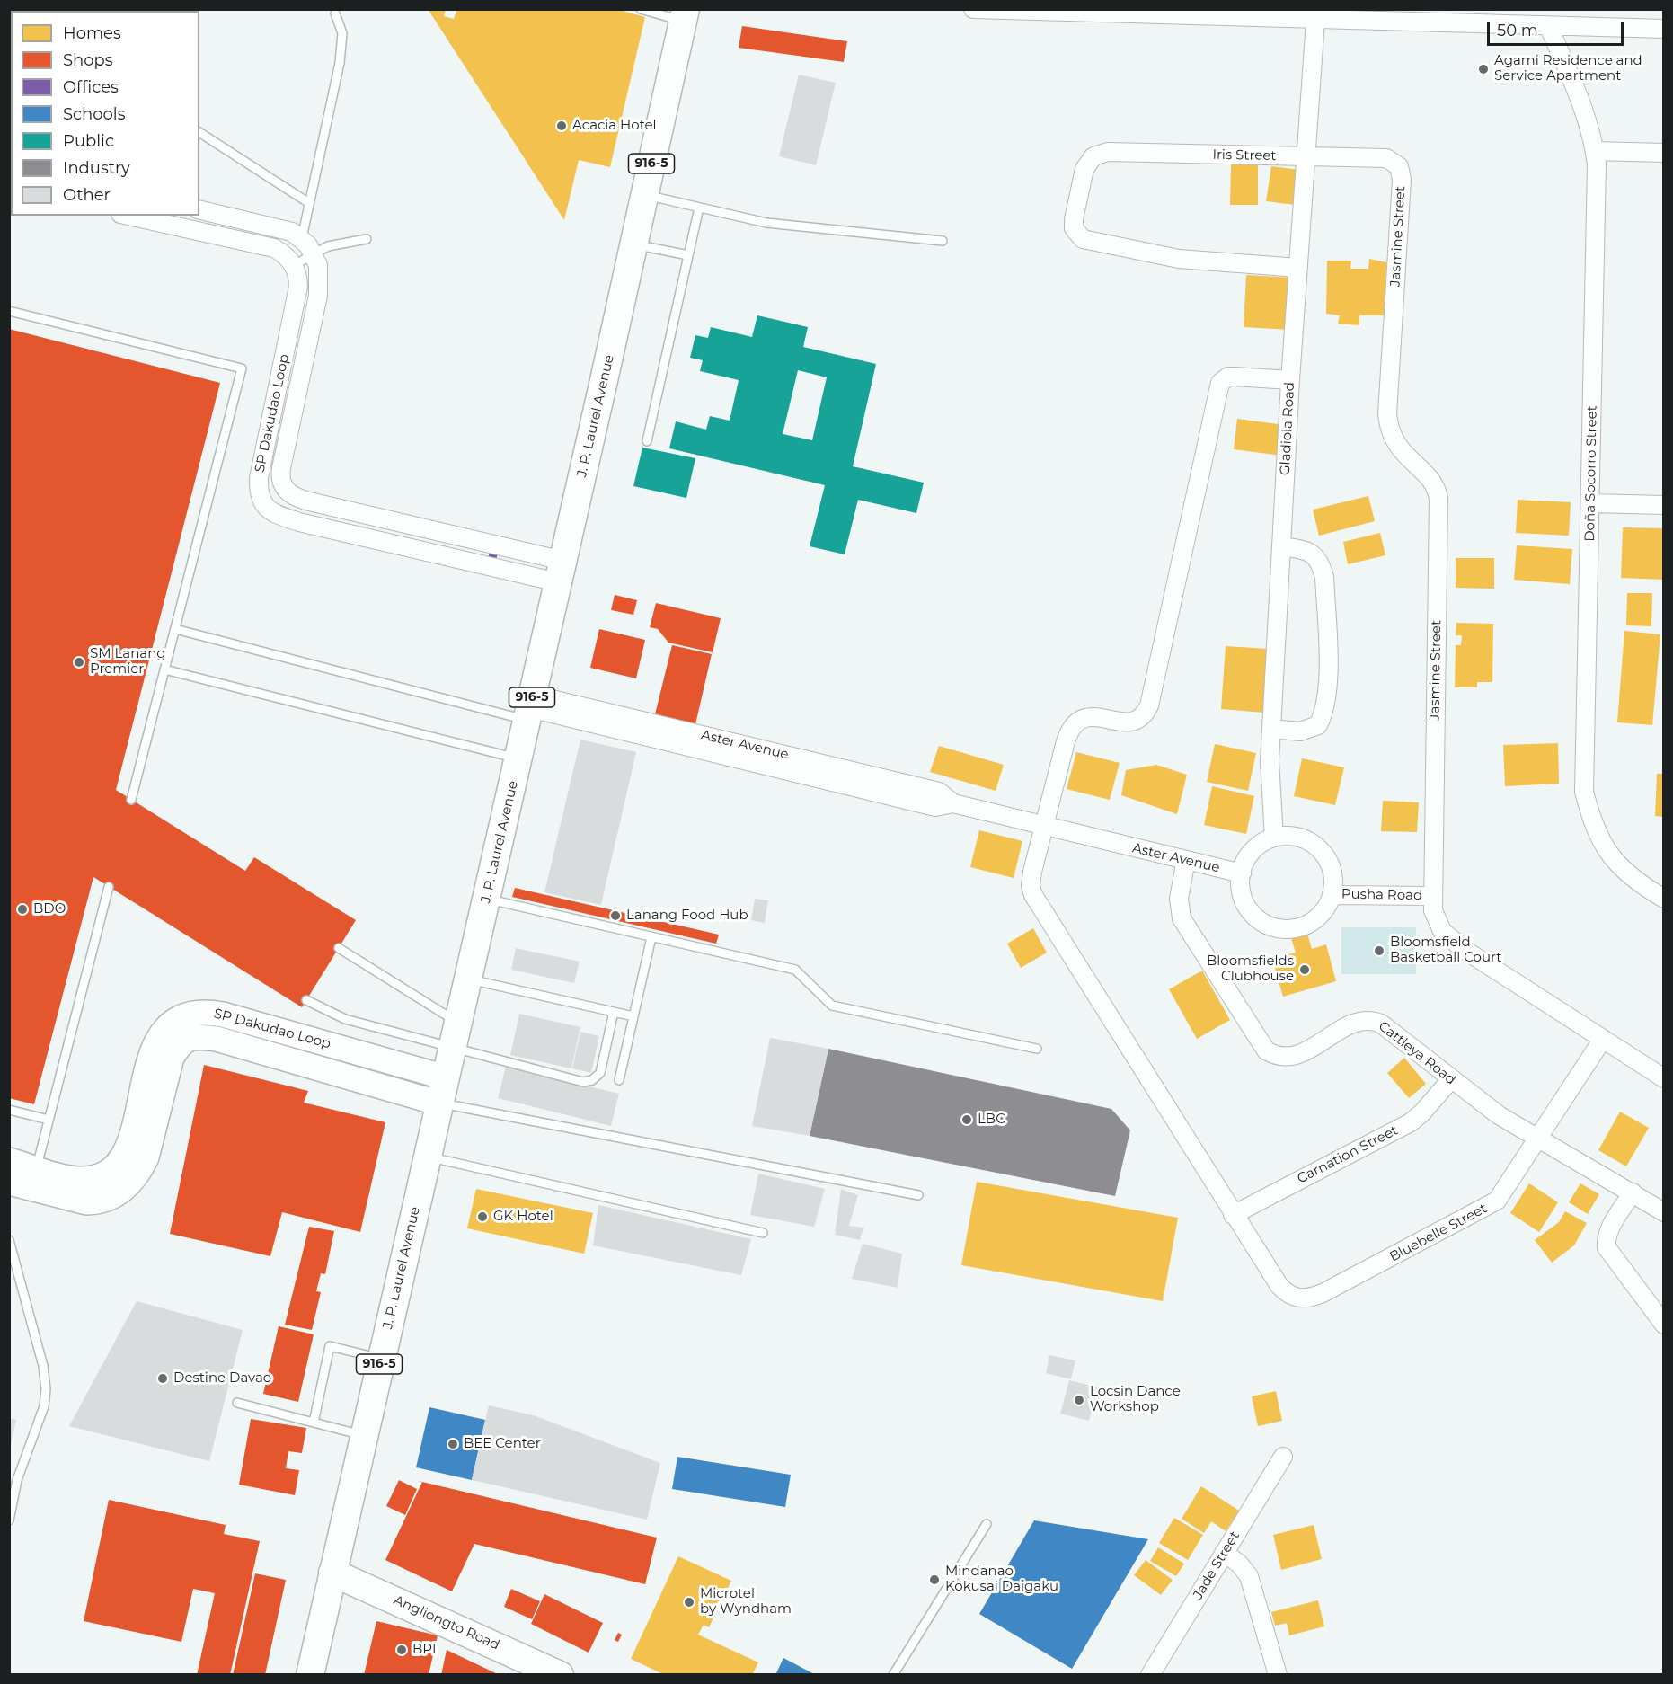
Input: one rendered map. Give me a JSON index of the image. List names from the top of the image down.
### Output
{
  "streets": {
    "main road": ["916-5", "J. P. Laurel Avenue", "Angliongto Road"],
    "street": [
      "Iris Street",
      "Jasmine Street",
      "SP Dakudao Loop",
      "Gladiola Road",
      "Doña Socorro Street",
      "Aster Avenue",
      "Pusha Road",
      "Cattleya Road",
      "Carnation Street",
      "Bluebelle Street",
      "Jade Street"
    ]
  },
  "crossings": [
    ["Iris Street", "Jasmine Street"],
    ["Iris Street", "Gladiola Road"],
    ["Jasmine Street", "Pusha Road"],
    ["Jasmine Street", "Bluebelle Street"],
    ["SP Dakudao Loop", "J. P. Laurel Avenue"],
    ["J. P. Laurel Avenue", "Aster Avenue"],
    ["J. P. Laurel Avenue", "Angliongto Road"],
    ["Gladiola Road", "Aster Avenue"],
    ["Gladiola Road", "Pusha Road"],
    ["Aster Avenue", "Pusha Road"],
    ["Aster Avenue", "Cattleya Road"],
    ["Cattleya Road", "Carnation Street"],
    ["Cattleya Road", "Bluebelle Street"],
    ["Carnation Street", "Bluebelle Street"]
  ],
  "places": [
    "Agami Residence and Service Apartment",
    "Acacia Hotel",
    "SM Lanang Premier",
    "BDO",
    "Lanang Food Hub",
    "Bloomsfield Basketball Court",
    "Bloomsfields Clubhouse",
    "LBC",
    "GK Hotel",
    "Destine Davao",
    "Locsin Dance Workshop",
    "BEE Center",
    "Mindanao Kokusai Daigaku",
    "Microtel by Wyndham",
    "BPI"
  ],
  "legend": [
    "Homes",
    "Shops",
    "Offices",
    "Schools",
    "Public",
    "Industry",
    "Other"
  ],
  "scale_bar": "50 m"
}
